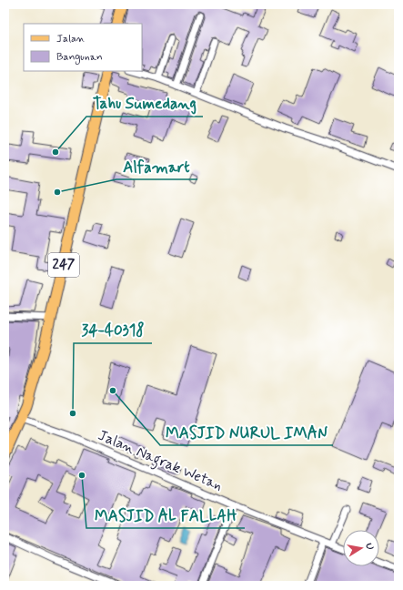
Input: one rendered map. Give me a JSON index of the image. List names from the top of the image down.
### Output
{
  "streets": {
    "main road": ["247"],
    "street": ["Jalan Nagrak Wetan"]
  },
  "crossings": [
    ["247", "Jalan Nagrak Wetan"]
  ],
  "places": [
    "Tahu Sumedang",
    "Alfamart",
    "MASJID NURUL IMAN",
    "34-40318",
    "MASJID AL FALLAH"
  ],
  "legend": ["Jalan", "Bangunan"],
  "north": "right"
}
